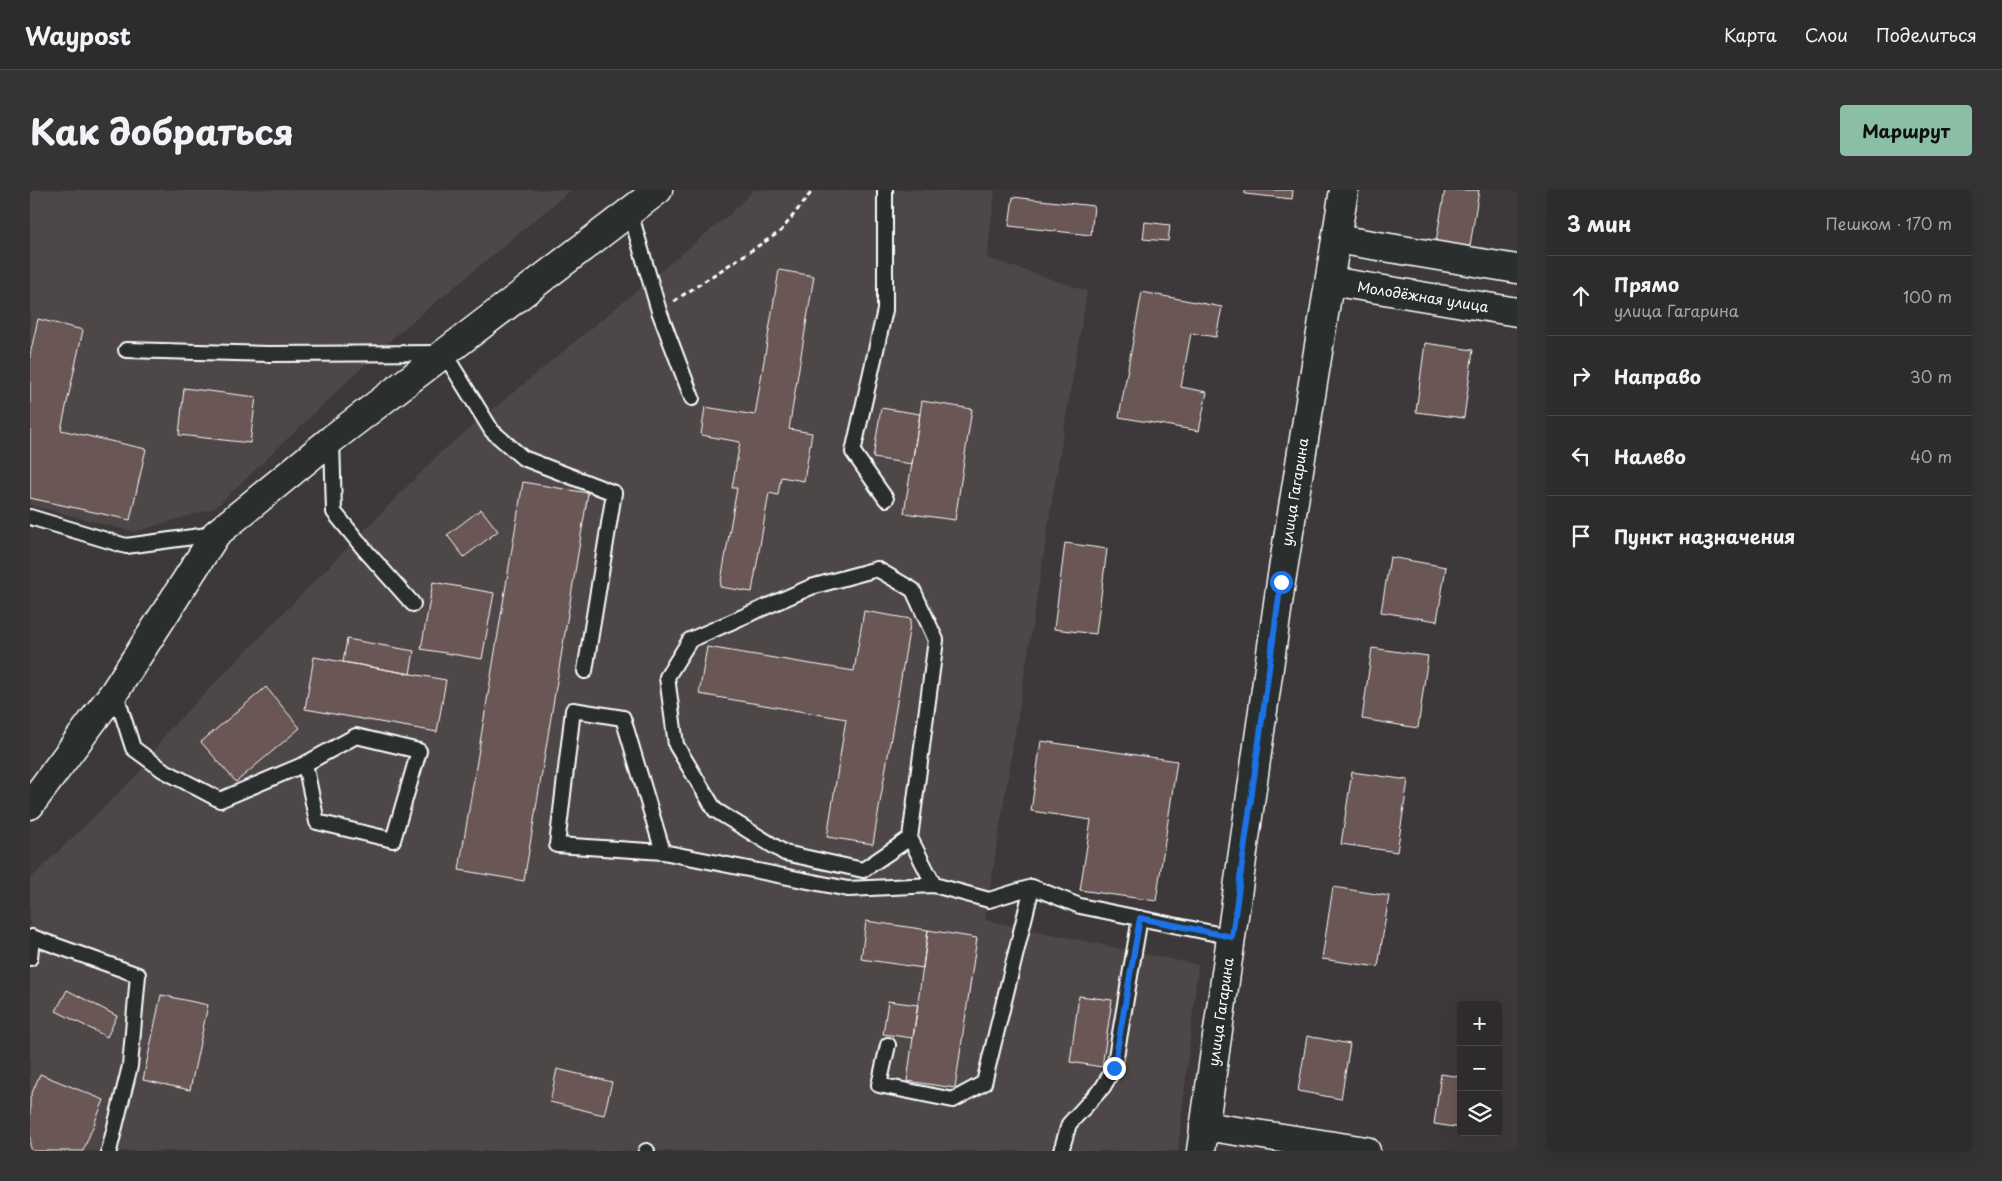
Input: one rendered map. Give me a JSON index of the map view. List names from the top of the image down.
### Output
{
  "streets": {
    "street": ["Молодёжная улица", "улица Гагарина"]
  },
  "crossings": [
    ["Молодёжная улица", "улица Гагарина"]
  ],
  "page": {
    "header": "Waypost",
    "nav": ["Карта", "Слои", "Поделиться"],
    "title": "Как добраться",
    "buttons": "Маршрут",
    "heading": ["3 мин", "Пешком · 170 m"],
    "list": [
      ["Прямо", "улица Гагарина", "100 m"],
      ["Направо", "30 m"],
      ["Налево", "40 m"],
      "Пункт назначения"
    ],
    "map_buttons": ["+", "−"]
  }
}
